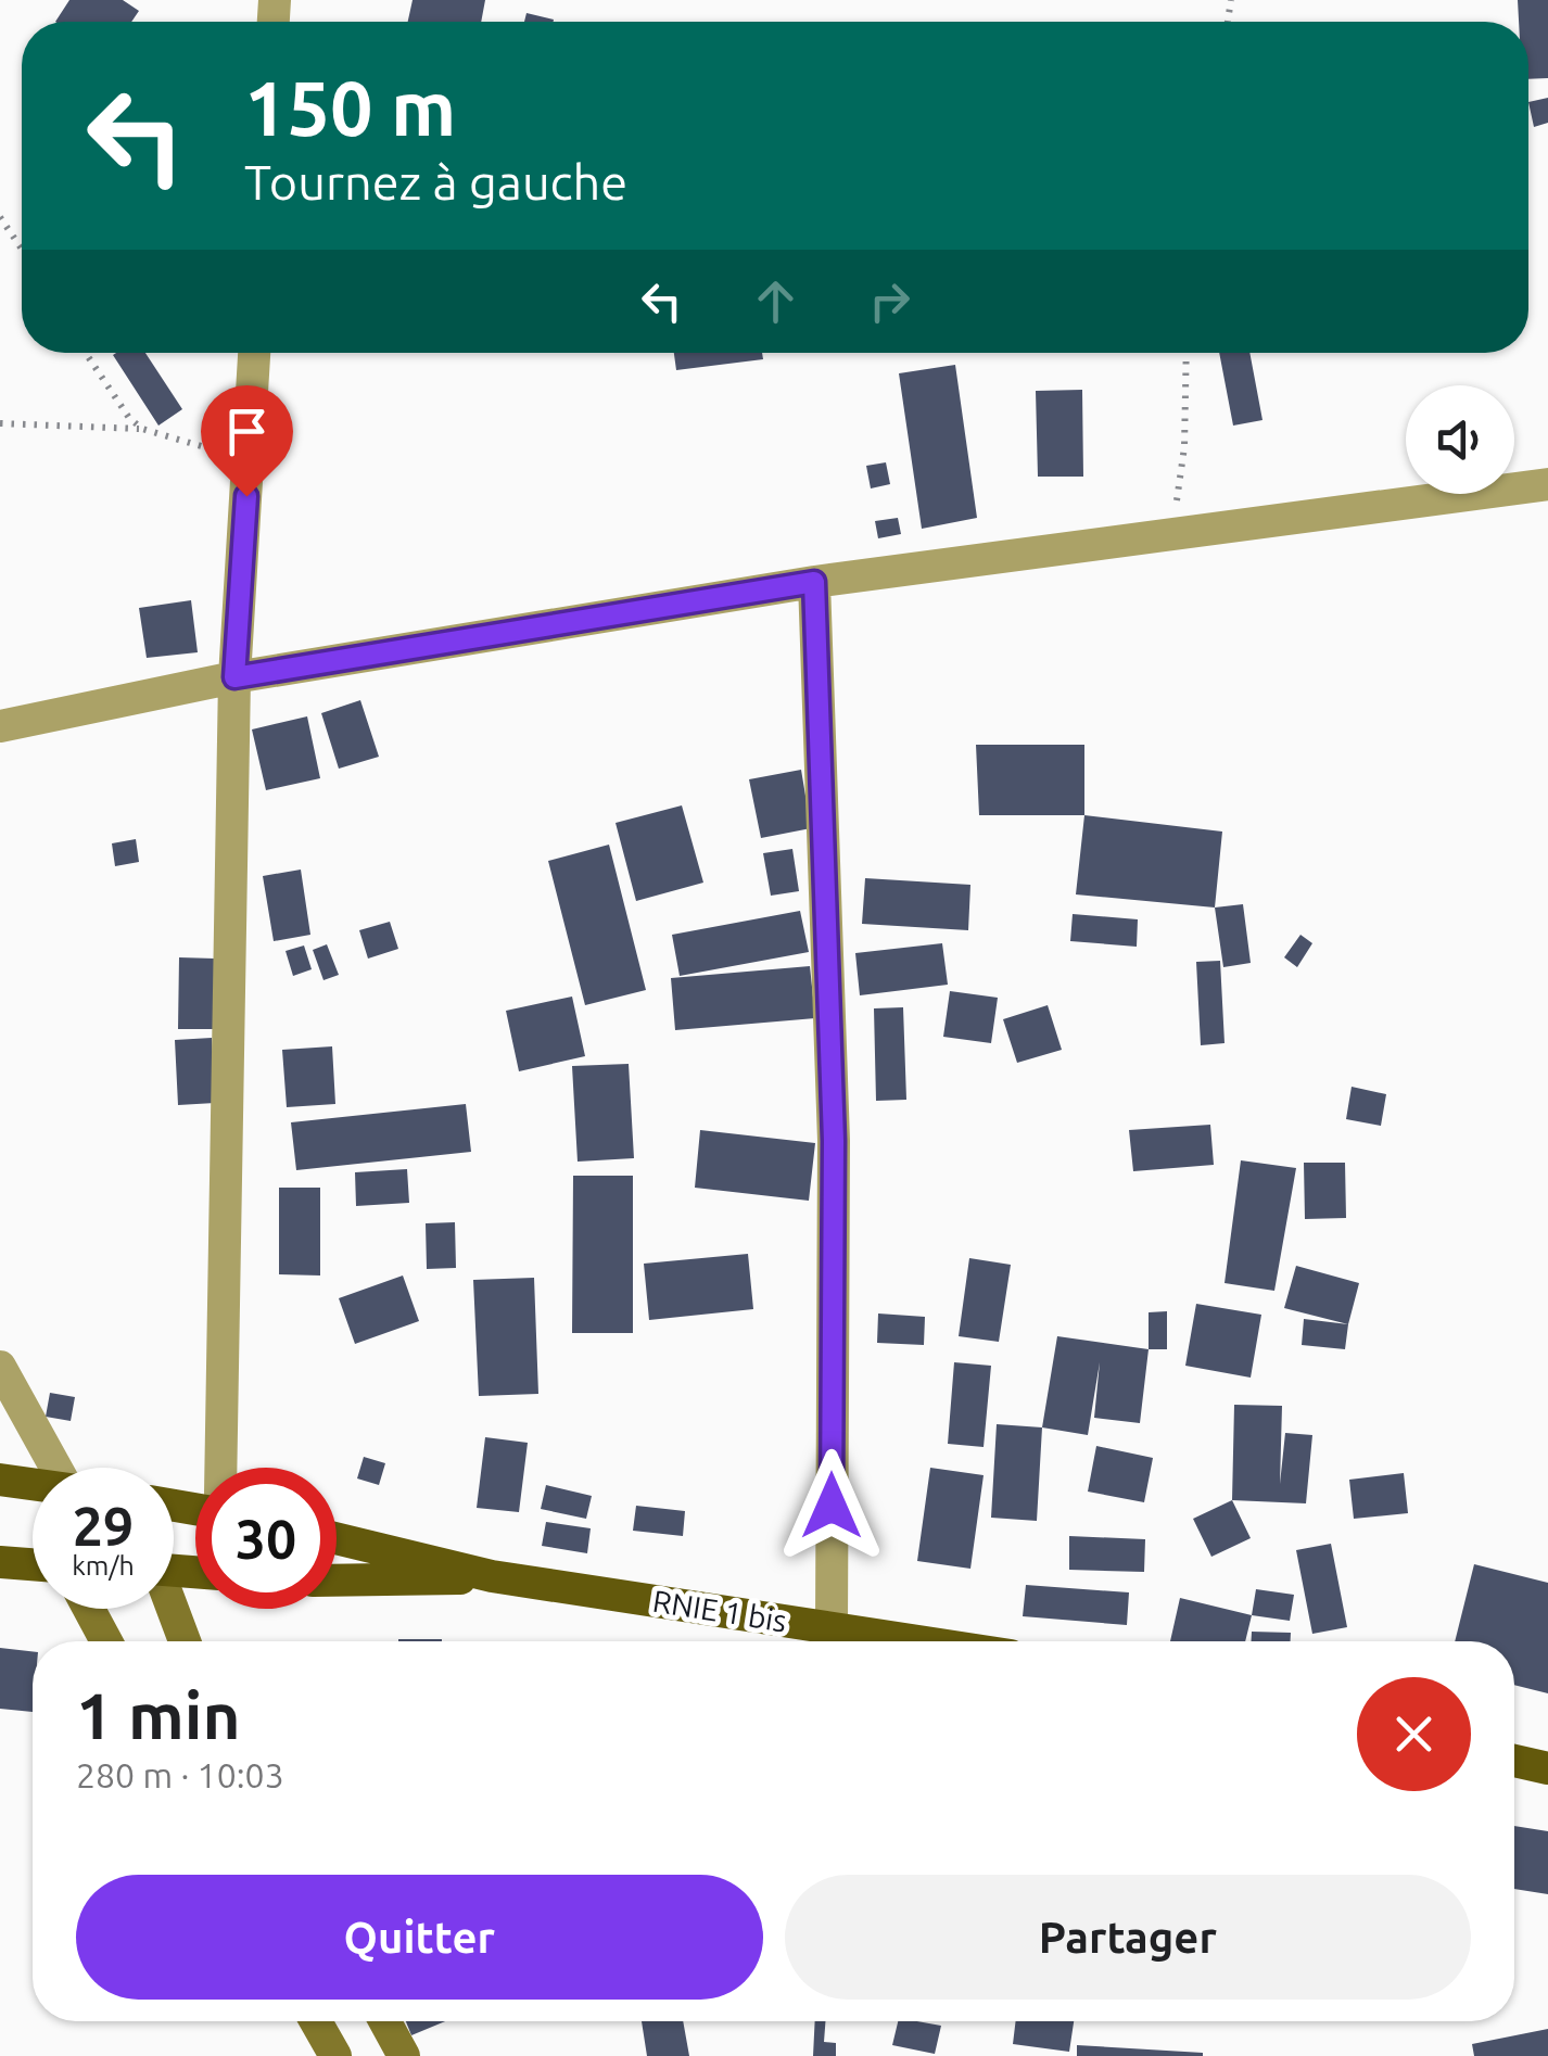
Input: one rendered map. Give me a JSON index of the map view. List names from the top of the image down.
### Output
{
  "streets": {
    "main road": ["RNIE 1 bis"]
  },
  "page": {
    "turn": ["150 m", "Tournez à gauche"],
    "speed": "29 km/h",
    "limit": "30",
    "heading": ["1 min", "280 m · 10:03"],
    "buttons": ["Quitter", "Partager"]
  }
}
